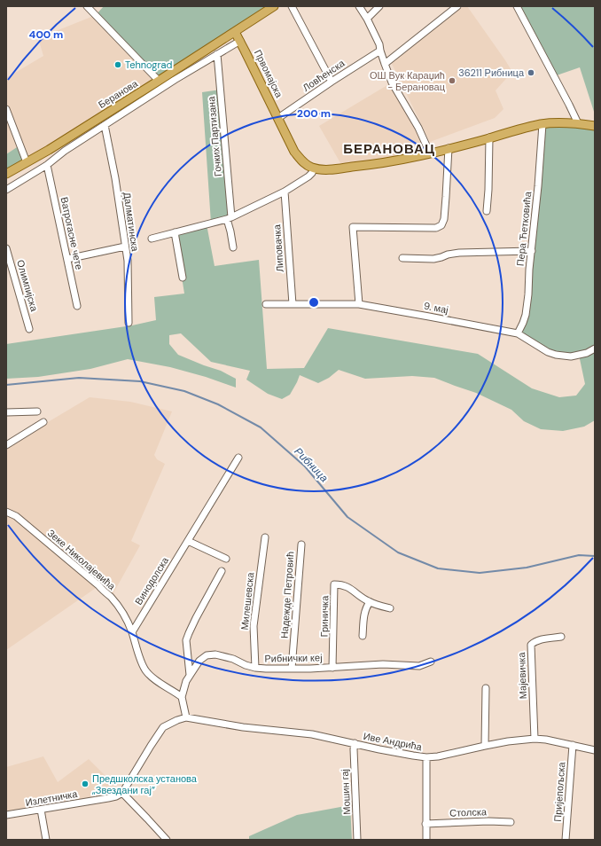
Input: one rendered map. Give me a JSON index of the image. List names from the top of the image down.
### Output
{
  "streets": {
    "main road": ["Првомајска", "Беранова"],
    "street": [
      "Ловћенска",
      "Гочких Партизана",
      "Далматинска",
      "Пера Ћетковића",
      "Ватрогасне чете",
      "Липовачка",
      "Олимпијска",
      "9. мај",
      "Зеке Николајевића",
      "Винодолска",
      "Надежде Петровић",
      "Милешевска",
      "Гриничка",
      "Рибнички кеј",
      "Мајевичка",
      "Иве Андрића",
      "Мошин гај",
      "Пријепољска",
      "Излетничка",
      "Столска"
    ]
  },
  "crossings": [
    ["Првомајска", "Ловћенска"],
    ["Првомајска", "Беранова"],
    ["Беранова", "Гочких Партизана"],
    ["Беранова", "Далматинска"],
    ["Беранова", "Ватрогасне чете"],
    ["Пера Ћетковића", "9. мај"],
    ["Липовачка", "9. мај"],
    ["Зеке Николајевића", "Винодолска"],
    ["Зеке Николајевића", "Рибнички кеј"],
    ["Надежде Петровић", "Рибнички кеј"],
    ["Милешевска", "Рибнички кеј"],
    ["Гриничка", "Рибнички кеј"],
    ["Мајевичка", "Иве Андрића"],
    ["Иве Андрића", "Мошин гај"],
    ["Иве Андрића", "Пријепољска"]
  ],
  "districts": ["БЕРАНОВАЦ"],
  "water": ["Рибница"],
  "places": [
    "Tehnograd",
    "36211 Рибница",
    "ОШ Вук Караџић - Берановац",
    "Предшколска установа „Звездани гај”"
  ],
  "rings": ["400 m", "200 m"]
}
